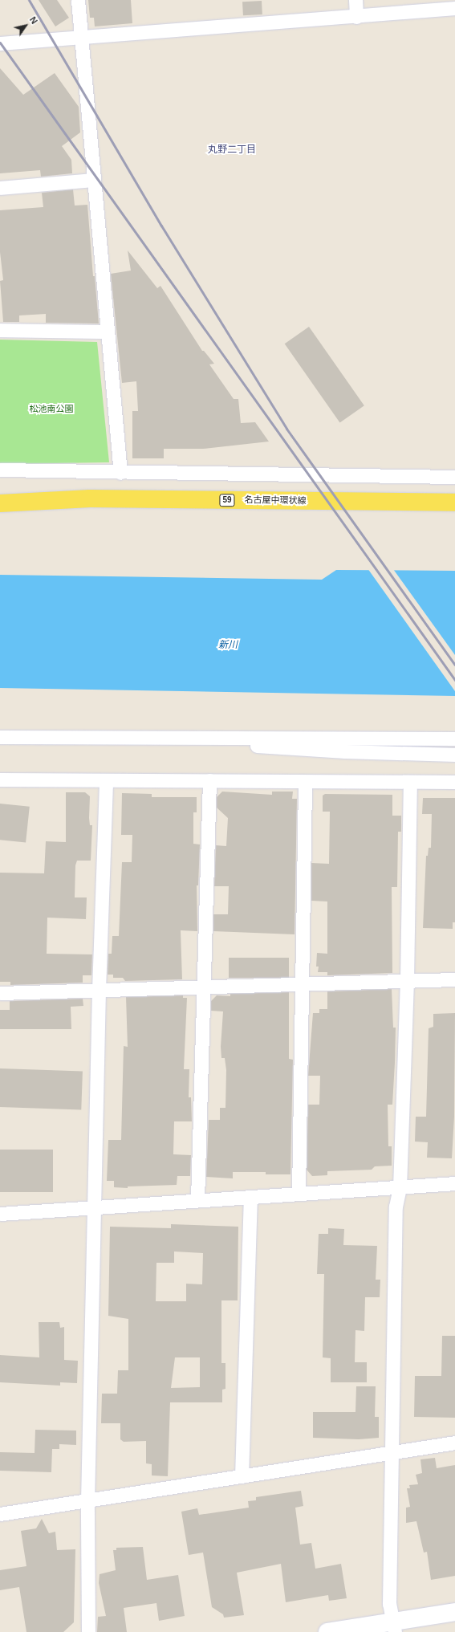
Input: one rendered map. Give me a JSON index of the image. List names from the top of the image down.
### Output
{
  "streets": {
    "main road": ["59", "名古屋中環状線"]
  },
  "districts": ["丸野二丁目"],
  "water": ["新川"],
  "parks": ["松池南公園"],
  "north": "top right"
}
